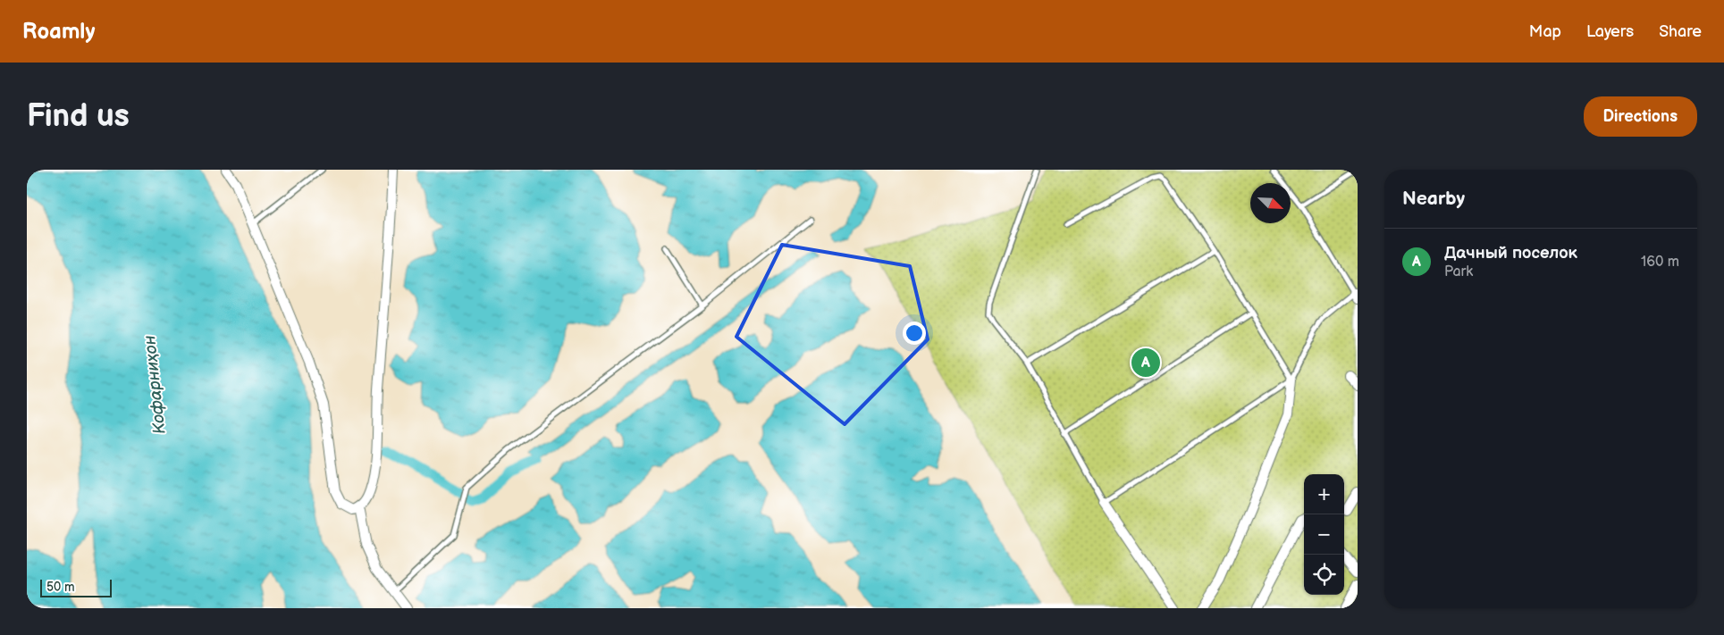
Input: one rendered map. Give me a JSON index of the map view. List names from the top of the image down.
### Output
{
  "water": ["Кофарниҳон"],
  "scale_bar": "50 m",
  "north": "bottom right",
  "page": {
    "header": "Roamly",
    "nav": ["Map", "Layers", "Share"],
    "buttons": "Directions",
    "title": "Find us",
    "heading": "Nearby",
    "list": [
      {
        "mark": "A",
        "name": "Дачный поселок",
        "note": "Park",
        "value": "160 m"
      }
    ],
    "pins": "A",
    "map_buttons": ["+", "−"],
    "scale": "50 m"
  }
}
